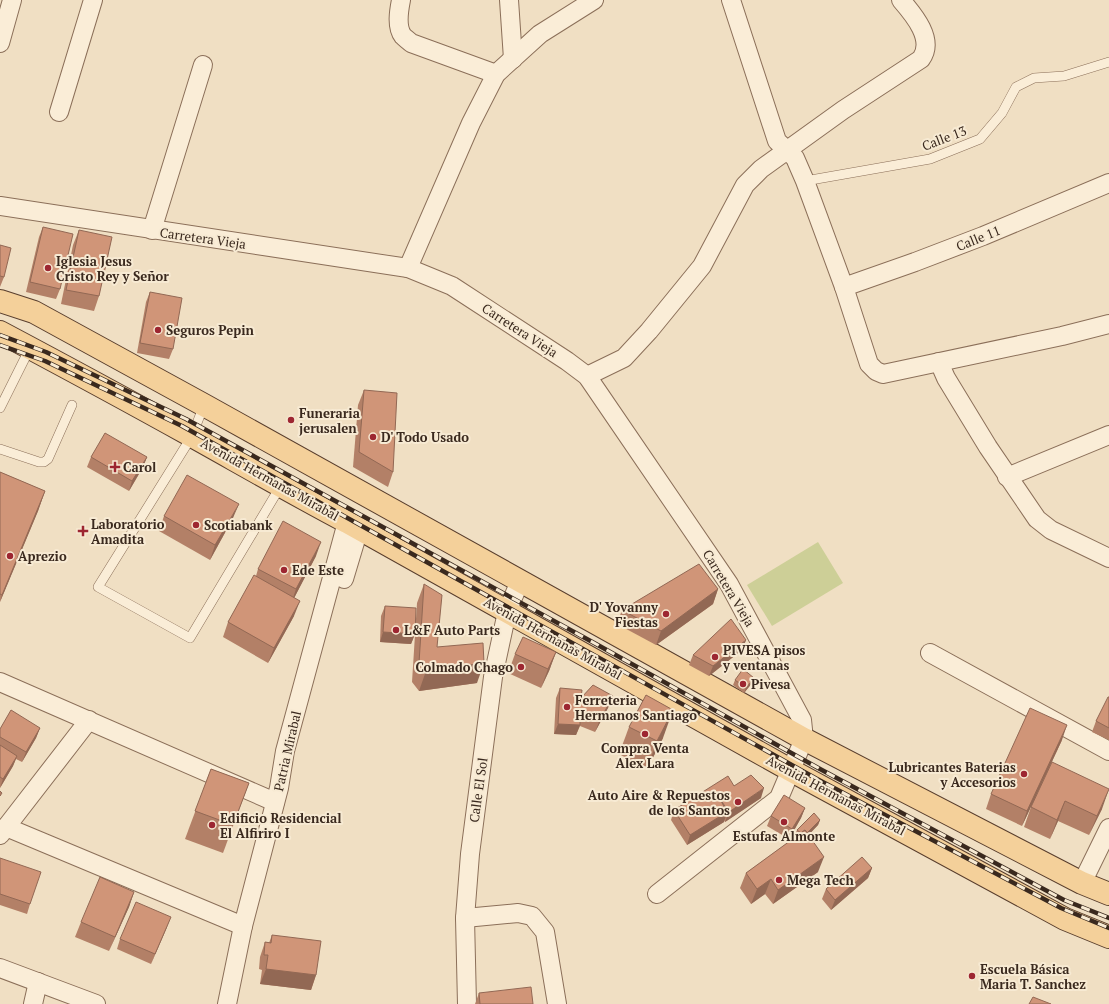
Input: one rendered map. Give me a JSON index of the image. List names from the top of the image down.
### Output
{
  "streets": {
    "main road": ["Avenida Hermanas Mirabal"],
    "street": [
      "Carretera Vieja",
      "Calle 11",
      "Patria Mirabal",
      "Calle El Sol"
    ],
    "lane": ["Calle 13"]
  },
  "crossings": [
    ["Carretera Vieja", "Avenida Hermanas Mirabal"],
    ["Avenida Hermanas Mirabal", "Patria Mirabal"],
    ["Avenida Hermanas Mirabal", "Calle El Sol"]
  ],
  "places": {
    "other": [
      "Iglesia Jesus Cristo Rey y Señor",
      "Seguros Pepin",
      "Funeraria jerusalen",
      "D' Todo Usado",
      "Scotiabank",
      "Aprezio",
      "Ede Este",
      "D' Yovanny Fiestas",
      "L&F Auto Parts",
      "PIVESA pisos y ventanas",
      "Colmado Chago",
      "Pivesa",
      "Ferreteria Hermanos Santiago",
      "Compra Venta Alex Lara",
      "Lubricantes Baterias y Accesorios",
      "Auto Aire & Repuestos de los Santos",
      "Estufas Almonte",
      "Edificio Residencial El Alfiriro I",
      "Mega Tech",
      "Escuela Básica Maria T. Sanchez"
    ],
    "health": ["Carol", "Laboratorio Amadita"]
  }
}
